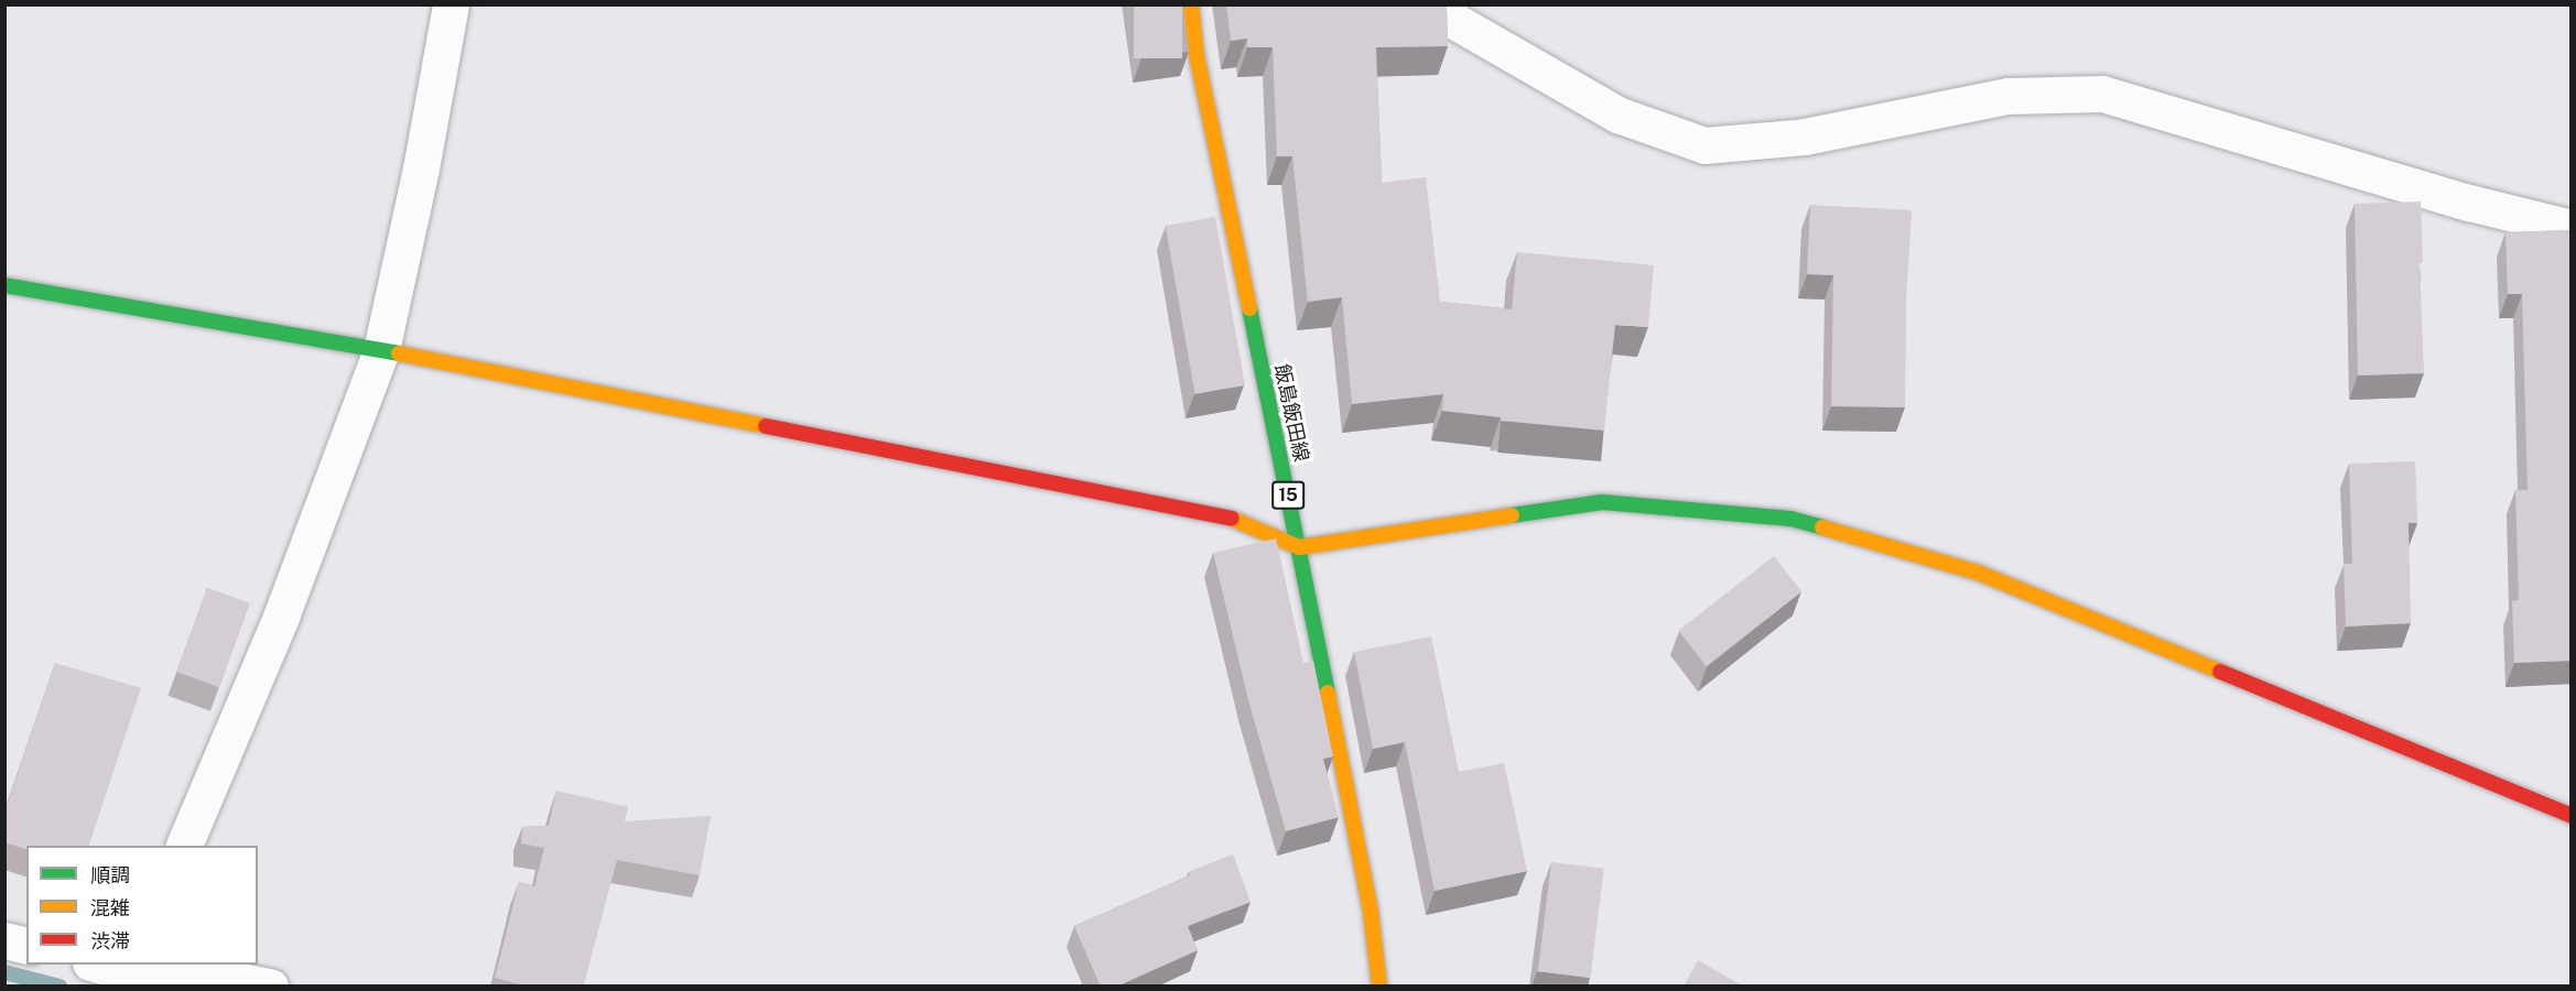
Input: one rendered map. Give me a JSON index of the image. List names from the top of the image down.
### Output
{
  "streets": {
    "street": ["飯島飯田線", "15"]
  },
  "legend": ["順調", "混雑", "渋滞"]
}
